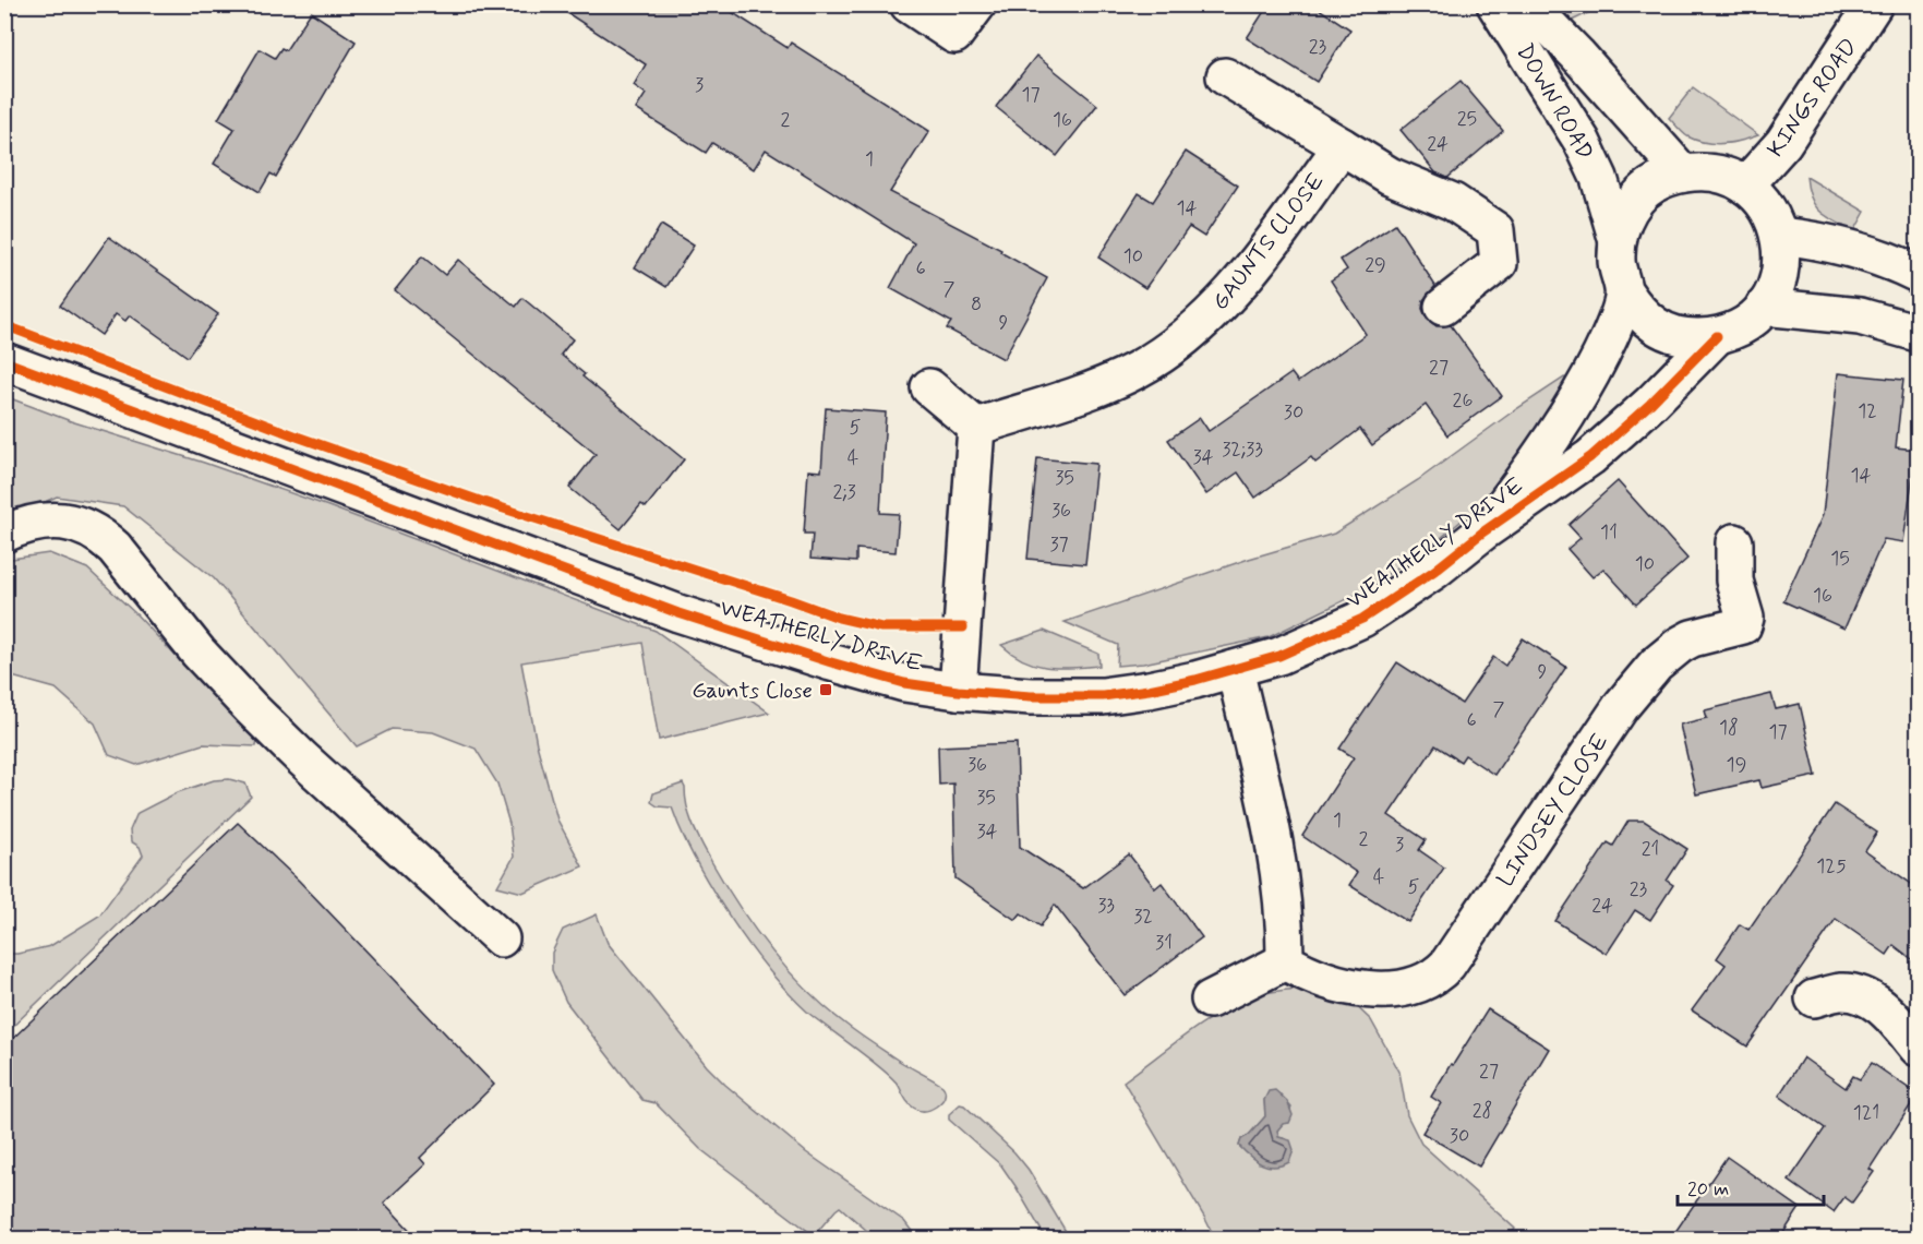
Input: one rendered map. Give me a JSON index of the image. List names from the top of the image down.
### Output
{
  "streets": {
    "street": [
      "KINGS ROAD",
      "DOWN ROAD",
      "GAUNTS CLOSE",
      "WEATHERLY DRIVE",
      "LINDSEY CLOSE"
    ]
  },
  "crossings": [
    ["KINGS ROAD", "DOWN ROAD"],
    ["KINGS ROAD", "WEATHERLY DRIVE"],
    ["DOWN ROAD", "WEATHERLY DRIVE"]
  ],
  "places": {
    "transit": ["Gaunts Close"]
  },
  "house_numbers": [
    "23",
    "3",
    "17",
    "25",
    "2",
    "16",
    "24",
    "1",
    "14",
    "10",
    "29",
    "6",
    "7",
    "8",
    "9",
    "27",
    "26",
    "12",
    "30",
    "5",
    "32;33",
    "34",
    "4",
    "14",
    "35",
    "2;3",
    "36",
    "11",
    "37",
    "15",
    "10",
    "16",
    "9",
    "7",
    "6",
    "18",
    "17",
    "36",
    "19",
    "35",
    "1",
    "34",
    "2",
    "3",
    "21",
    "125",
    "4",
    "5",
    "23",
    "33",
    "24",
    "32",
    "31",
    "27",
    "28",
    "121",
    "30"
  ],
  "scale_bar": "20 m"
}
